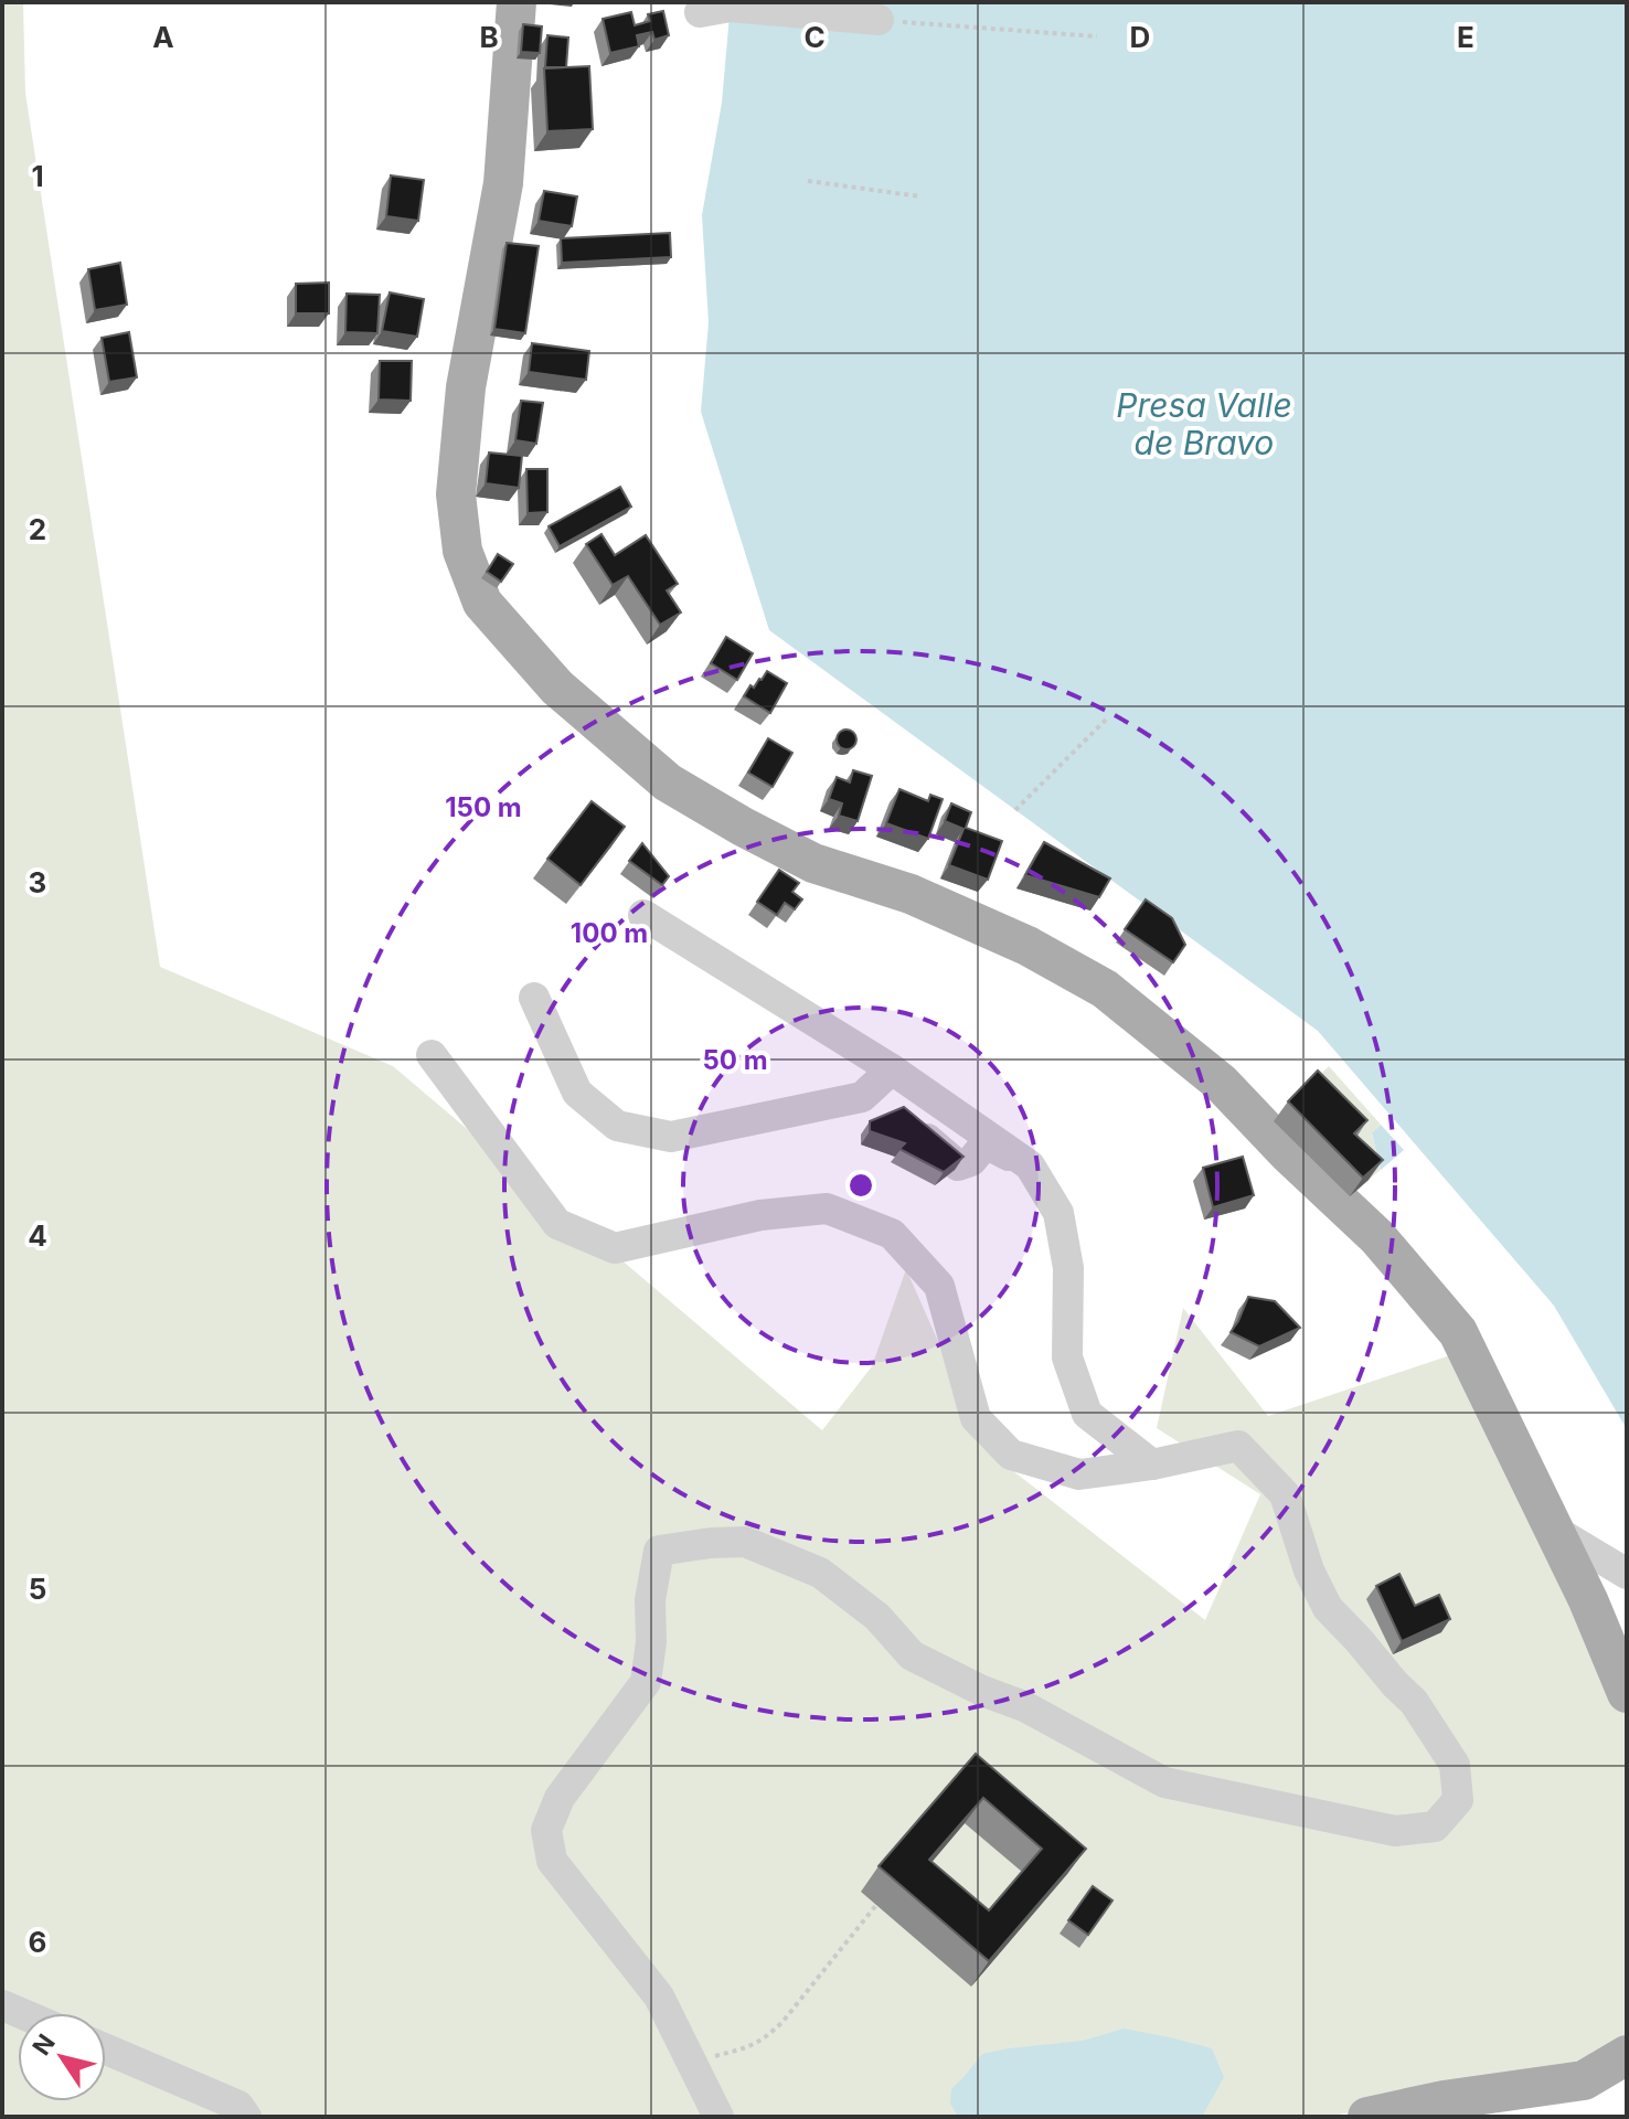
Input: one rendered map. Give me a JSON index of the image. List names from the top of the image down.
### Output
{
  "water": ["Presa Valle de Bravo"],
  "north": "top left",
  "grid": {
    "columns": [
      "A",
      "B",
      "C",
      "D",
      "E"
    ],
    "rows": [
      "1",
      "2",
      "3",
      "4",
      "5",
      "6"
    ]
  },
  "rings": ["150 m", "100 m", "50 m"]
}
